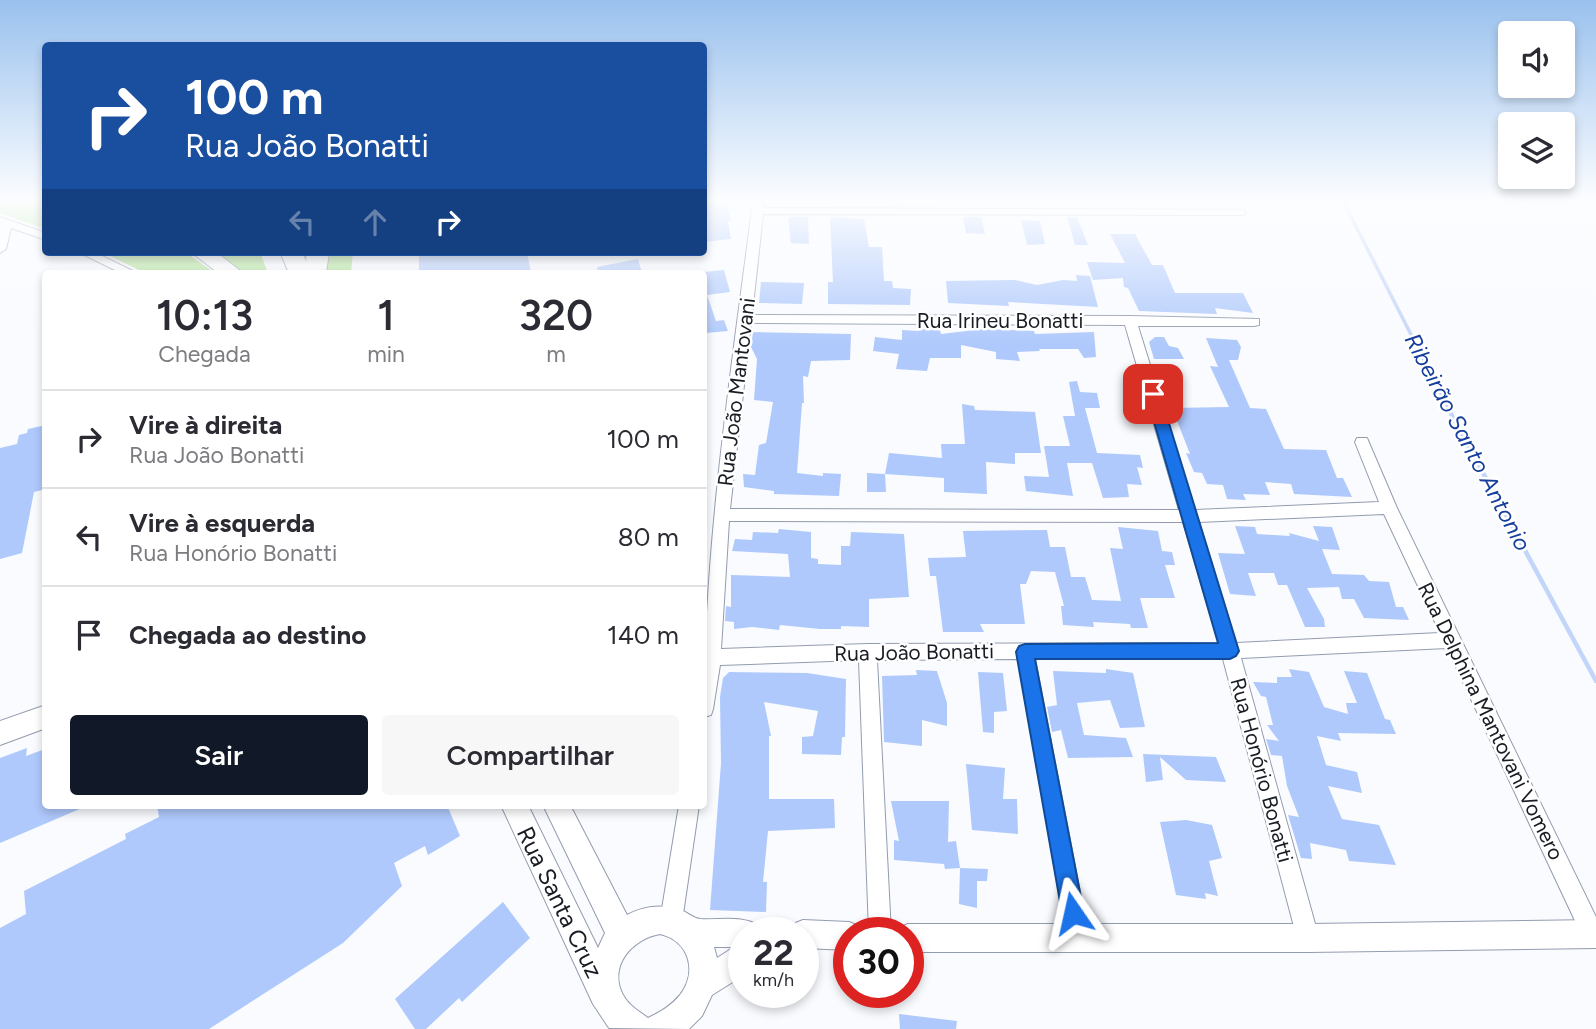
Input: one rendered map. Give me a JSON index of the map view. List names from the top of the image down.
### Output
{
  "streets": {
    "main road": ["Rua Santa Cruz"],
    "street": [
      "Rua Irineu Bonatti",
      "Rua João Mantovani",
      "Rua João Bonatti",
      "Rua Delphina Mantovani Vomero",
      "Rua Honório Bonatti"
    ]
  },
  "crossings": [
    ["Rua Irineu Bonatti", "Rua João Mantovani"],
    ["Rua Irineu Bonatti", "Rua Honório Bonatti"],
    ["Rua João Mantovani", "Rua João Bonatti"],
    ["Rua João Bonatti", "Rua Delphina Mantovani Vomero"],
    ["Rua João Bonatti", "Rua Honório Bonatti"]
  ],
  "water": ["Ribeirão Santo Antonio"],
  "page": {
    "turn": ["100 m", "Rua João Bonatti"],
    "eta": [
      "10:13",
      "Chegada",
      "1",
      "min",
      "320",
      "m"
    ],
    "list": [
      {
        "name": "Vire à direita",
        "note": "Rua João Bonatti",
        "value": "100 m"
      },
      {
        "name": "Vire à esquerda",
        "note": "Rua Honório Bonatti",
        "value": "80 m"
      },
      {
        "name": "Chegada ao destino",
        "value": "140 m"
      }
    ],
    "buttons": ["Sair", "Compartilhar"],
    "speed": "22 km/h",
    "limit": "30"
  }
}
